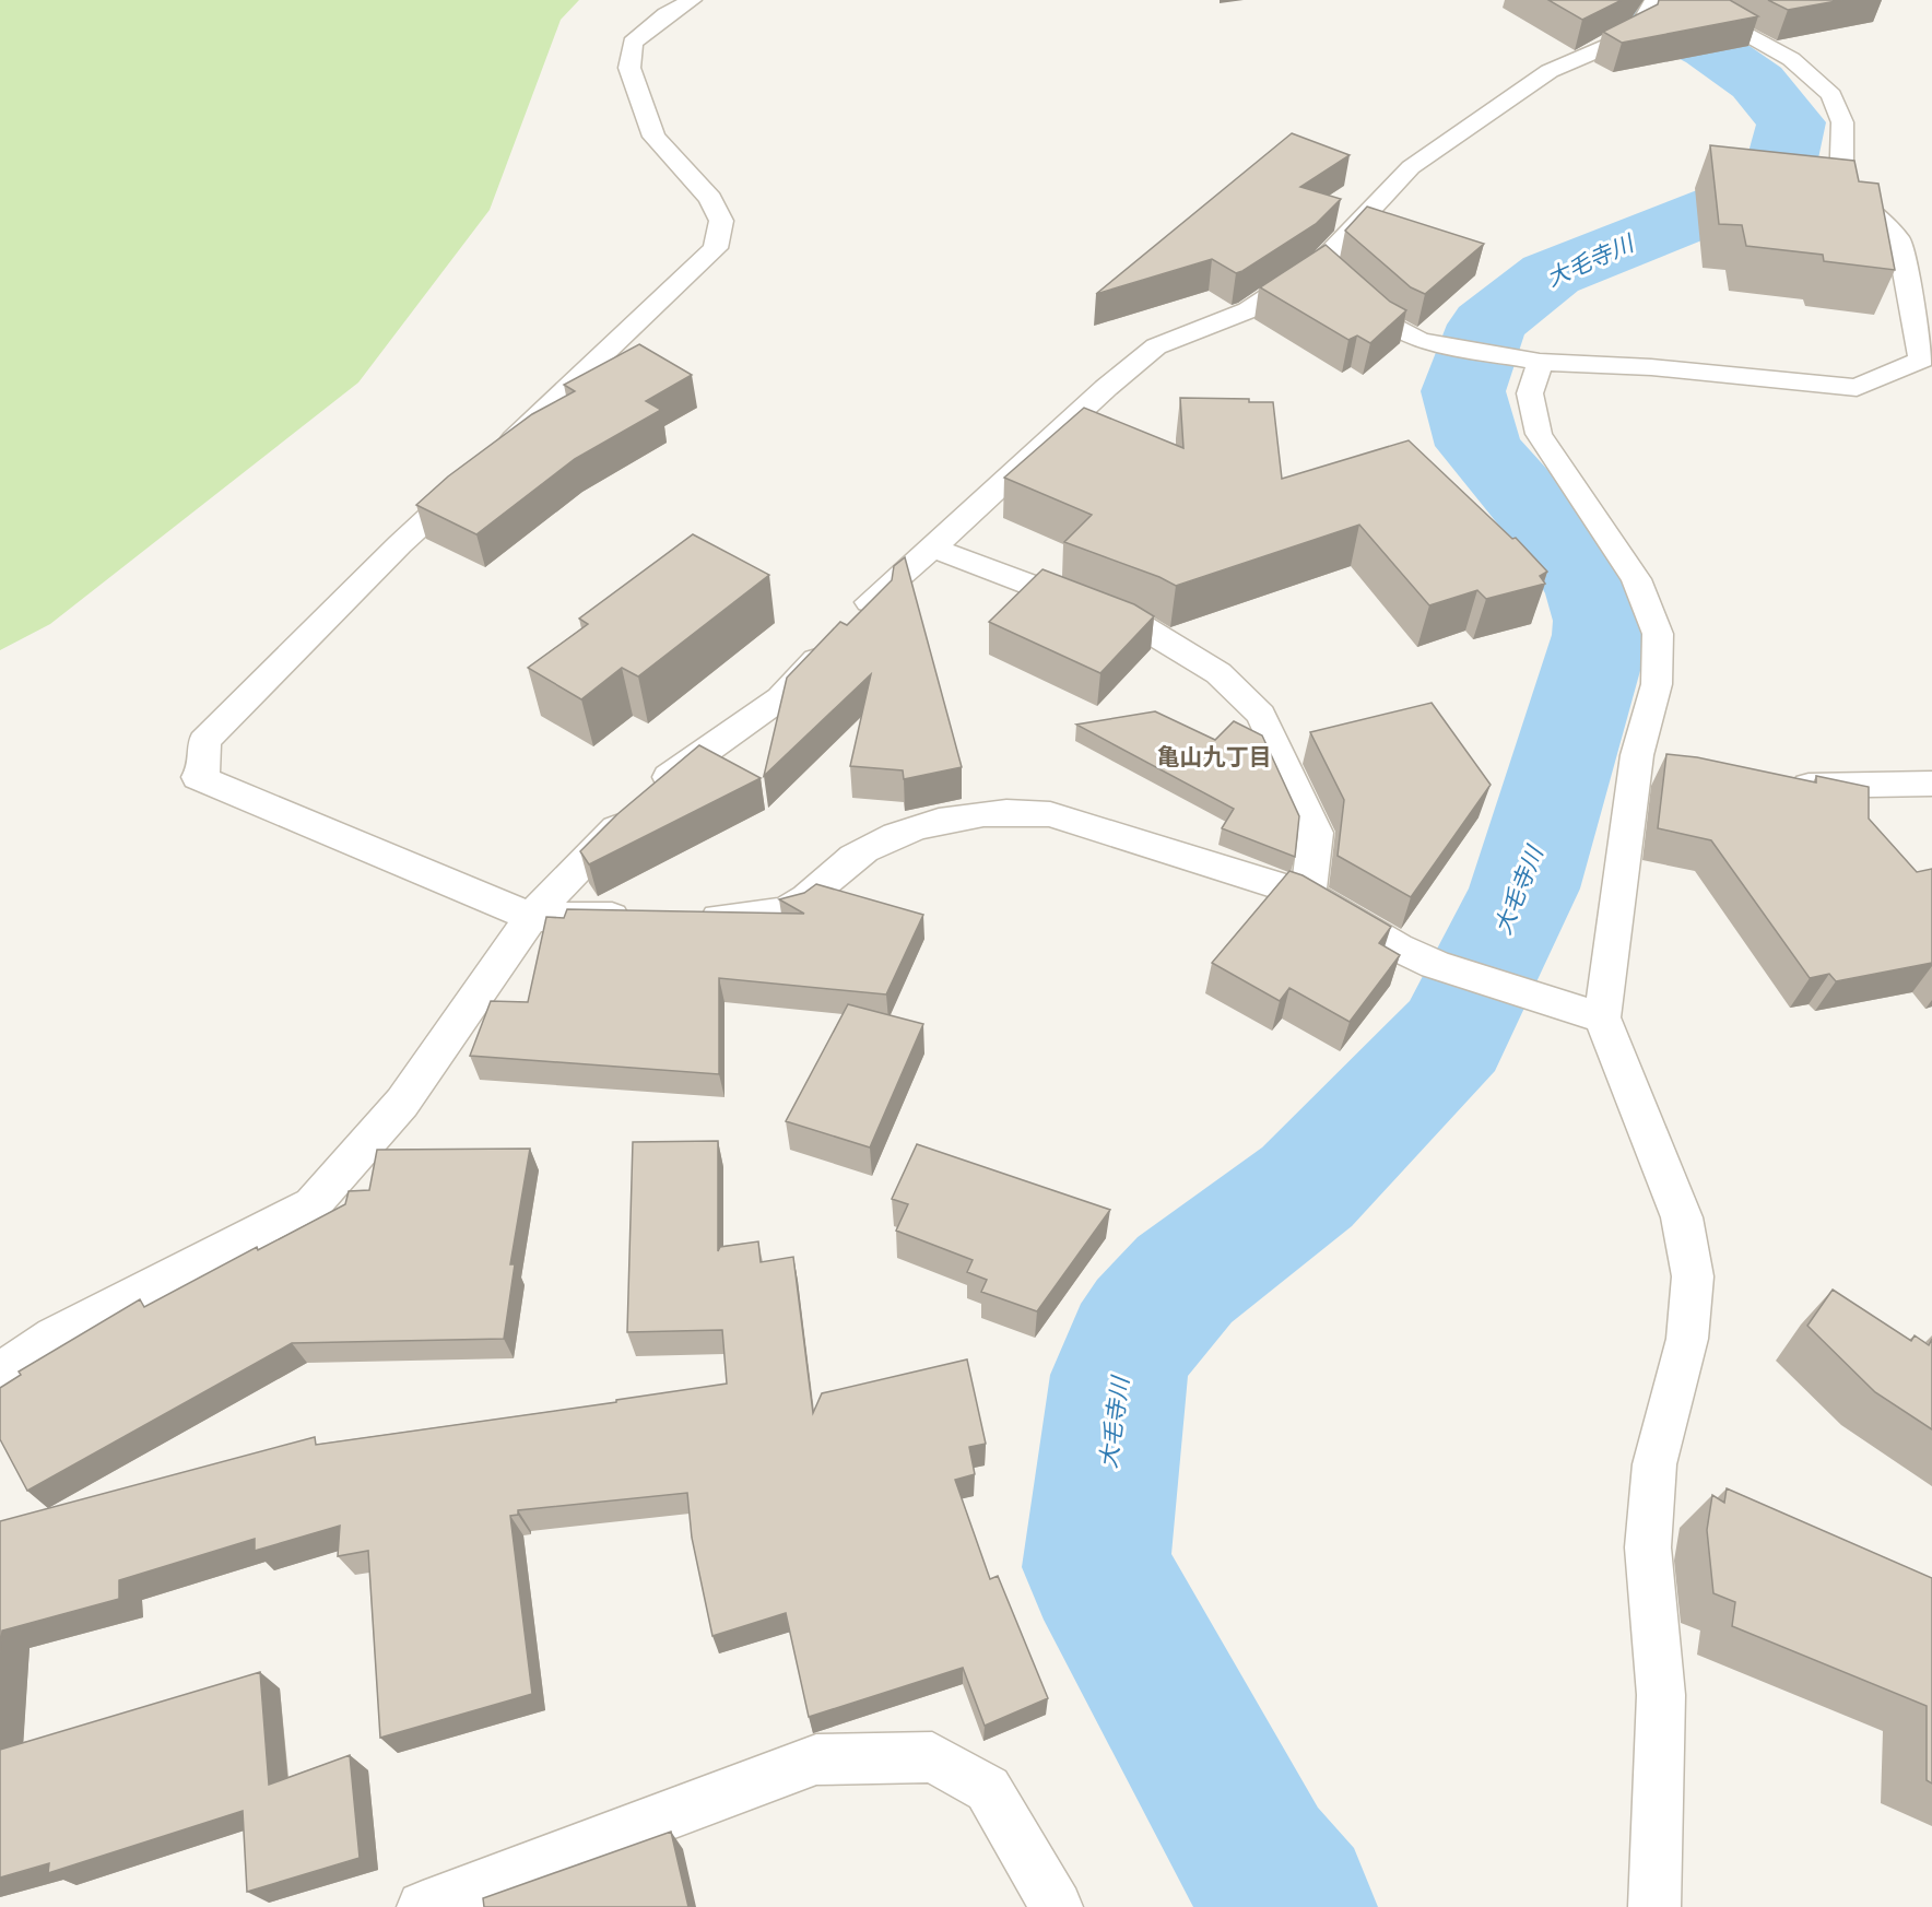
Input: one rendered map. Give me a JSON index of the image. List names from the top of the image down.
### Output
{
  "districts": ["亀山九丁目"],
  "water": ["大毛寺川"]
}
